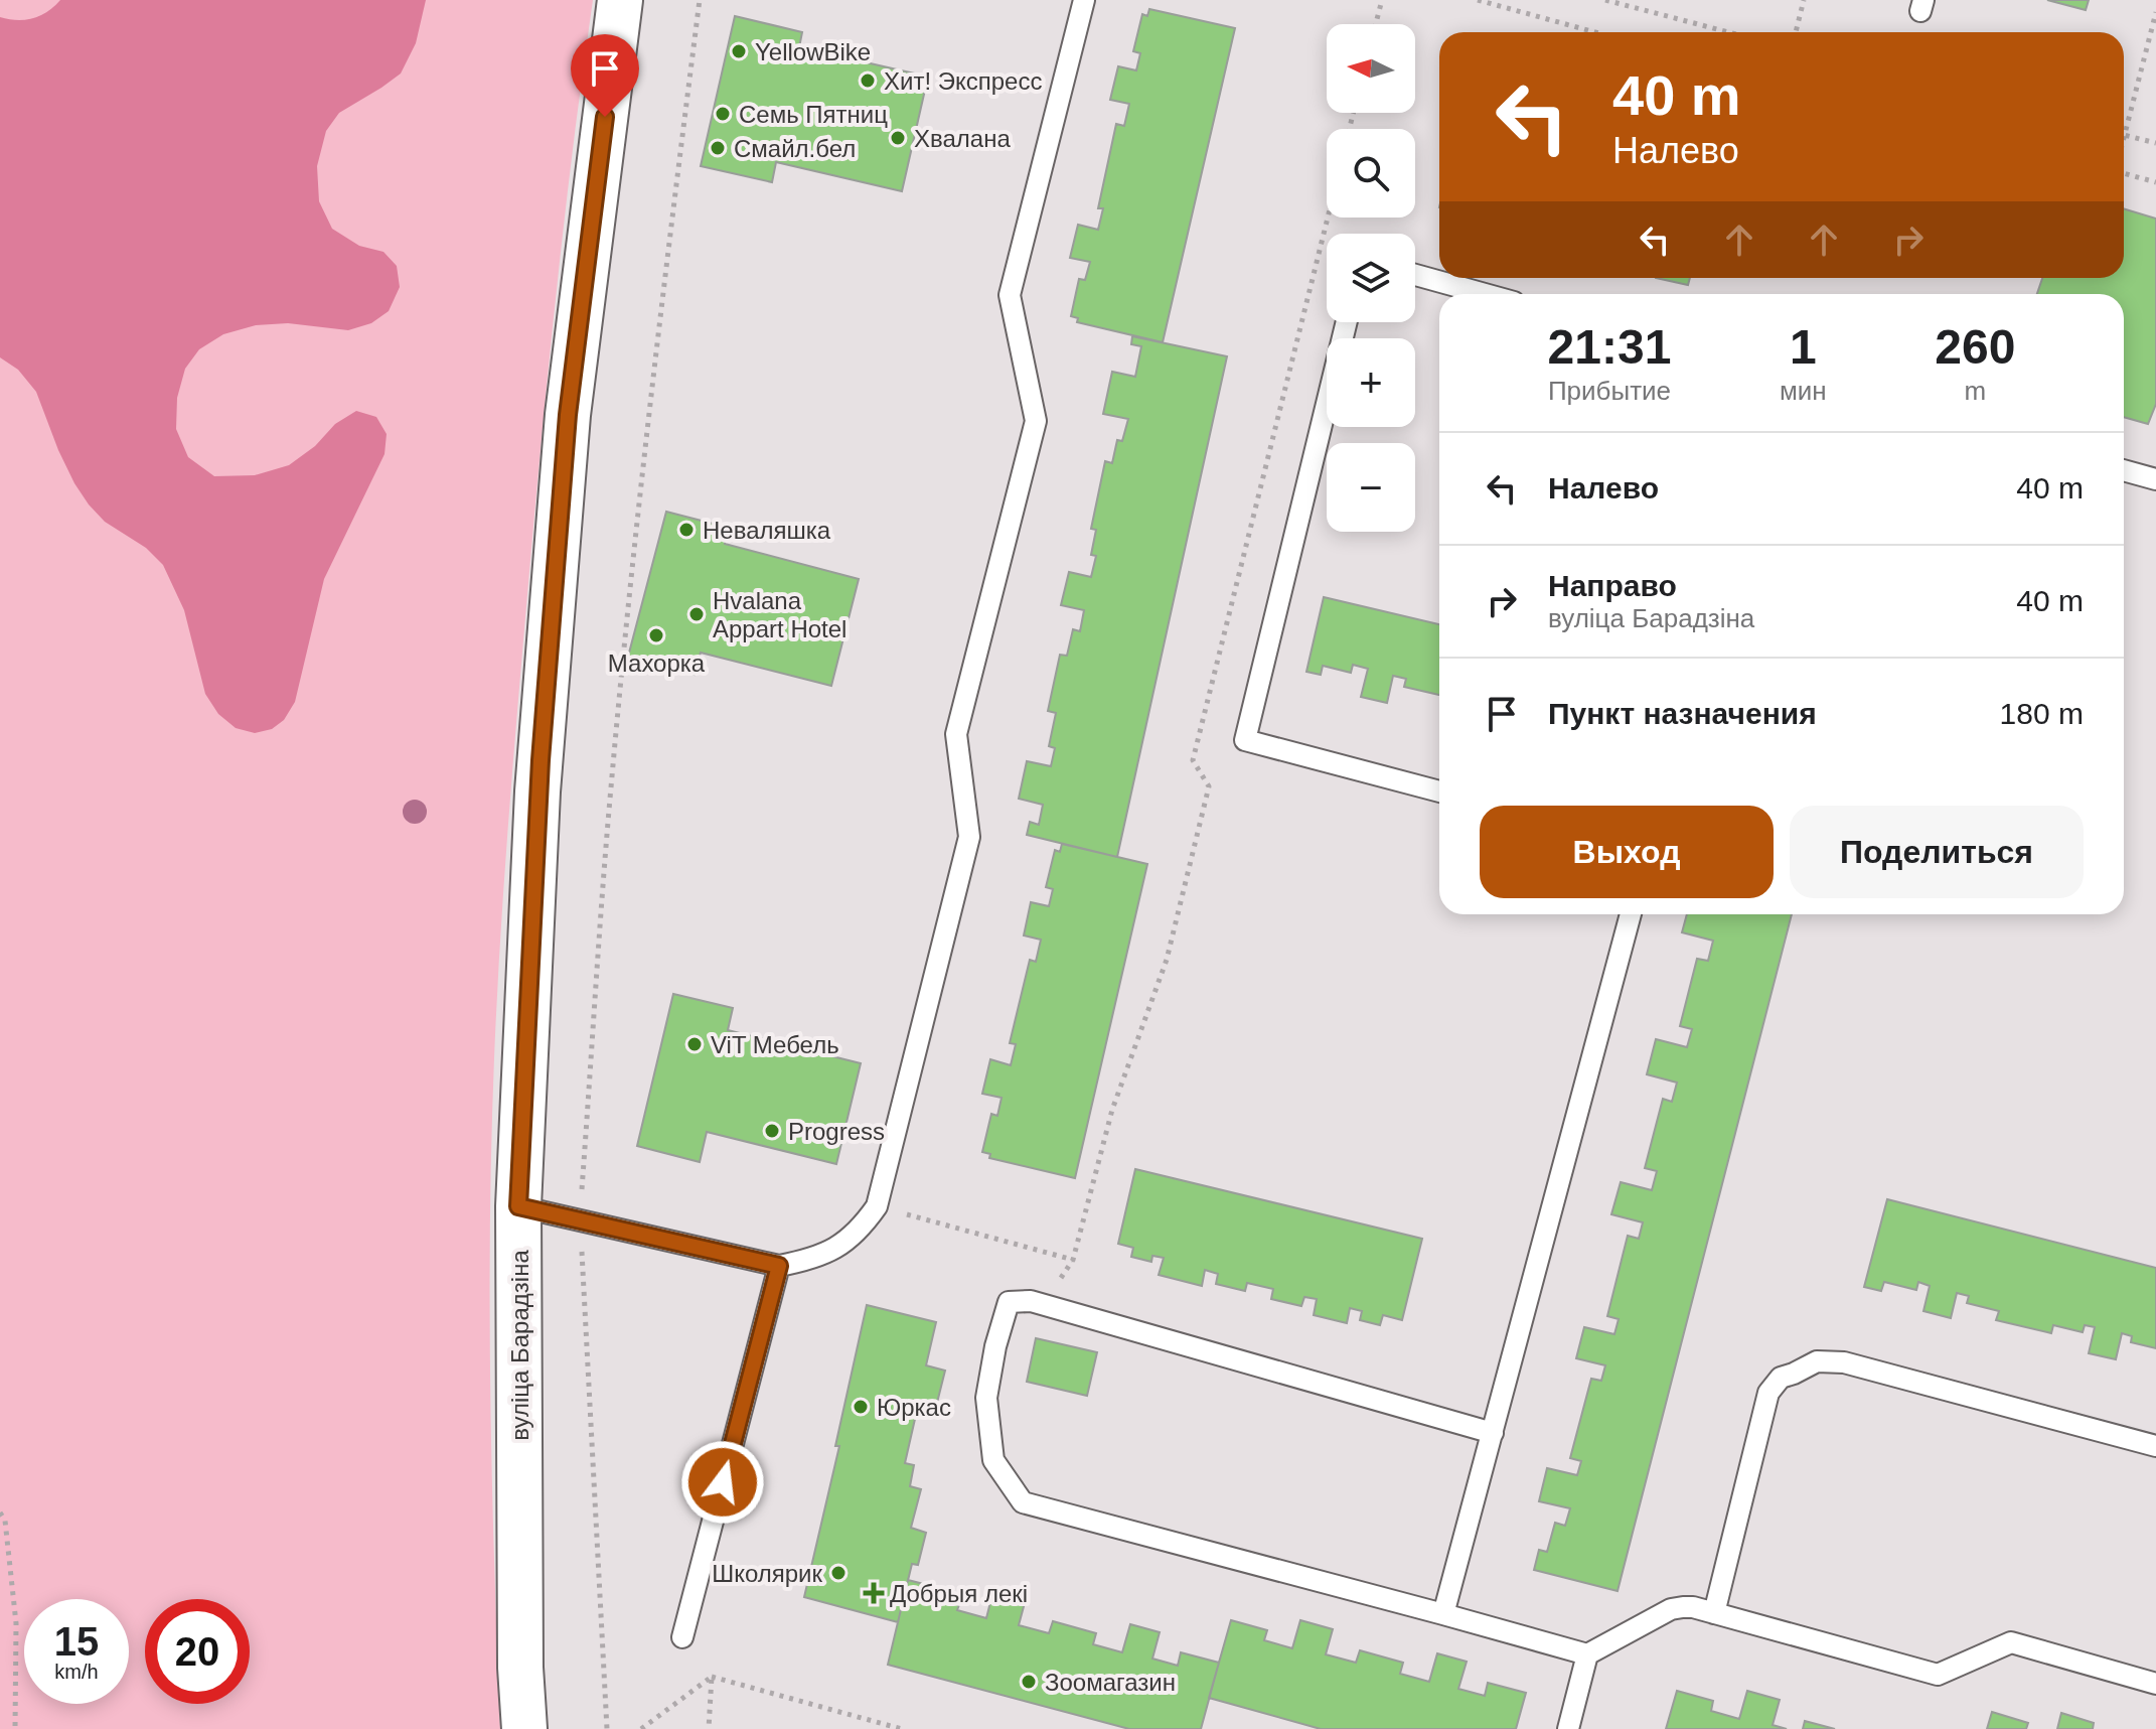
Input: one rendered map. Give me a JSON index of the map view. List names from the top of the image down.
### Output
{
  "streets": {
    "street": ["вуліца Барадзіна"]
  },
  "places": {
    "other": [
      "YellowBike",
      "Хит! Экспресс",
      "Семь Пятниц",
      "Хвалана",
      "Смайл.бел",
      "Неваляшка",
      "Hvalana Appart Hotel",
      "Махорка",
      "ViT Мебель",
      "Progress",
      "Юркас",
      "Школярик",
      "Зоомагазин"
    ],
    "health": ["Добрыя лекі"]
  },
  "north": "left",
  "page": {
    "map_buttons": ["+", "−"],
    "turn": ["40 m", "Налево"],
    "eta": [
      "21:31",
      "Прибытие",
      "1",
      "мин",
      "260",
      "m"
    ],
    "list": [
      {
        "name": "Налево",
        "value": "40 m"
      },
      {
        "name": "Направо",
        "note": "вуліца Барадзіна",
        "value": "40 m"
      },
      {
        "name": "Пункт назначения",
        "value": "180 m"
      }
    ],
    "buttons": ["Выход", "Поделиться"],
    "speed": "15 km/h",
    "limit": "20"
  }
}
